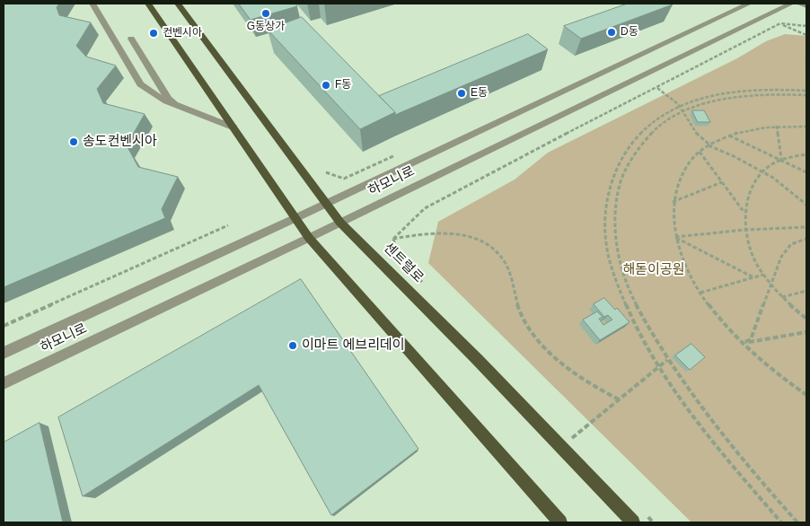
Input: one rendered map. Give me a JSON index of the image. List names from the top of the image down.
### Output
{
  "streets": {
    "main road": ["센트럴로"],
    "street": ["하모니로"]
  },
  "crossings": [
    ["하모니로", "센트럴로"]
  ],
  "parks": ["해돋이공원"],
  "places": [
    "G동상가",
    "D동",
    "컨벤시아",
    "F동",
    "E동",
    "송도컨벤시아",
    "이마트 에브리데이"
  ]
}
